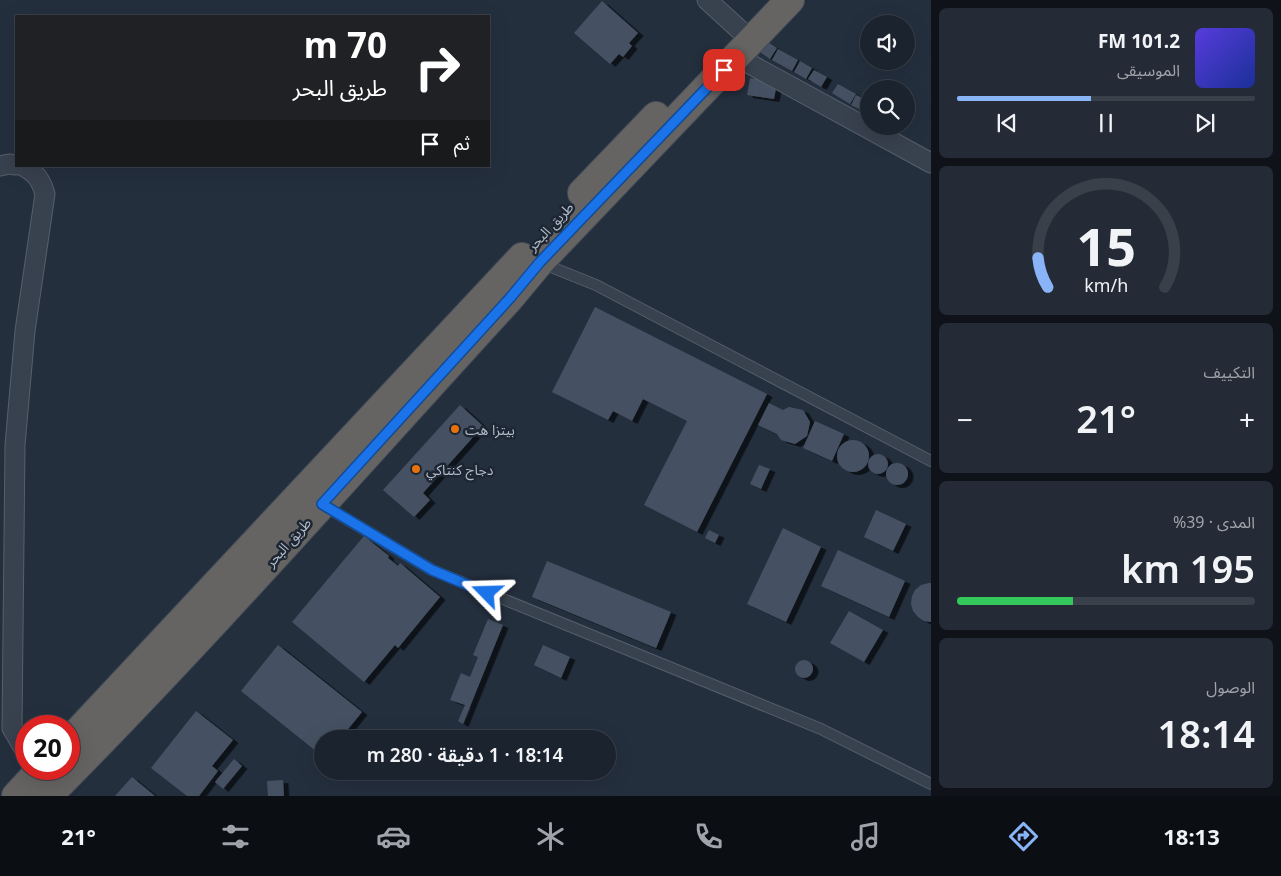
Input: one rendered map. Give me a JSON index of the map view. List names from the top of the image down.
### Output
{
  "streets": {
    "highway": ["طريق البحر"]
  },
  "places": ["بيتزا هت", "دجاج كنتاكي"],
  "page": {
    "turn": ["70 m", "طريق البحر"],
    "song": ["101.2 FM", "الموسيقى"],
    "then": "ثم",
    "tile": [
      "التكييف",
      ["المدى · 39%", "195 km"],
      ["الوصول", "18:14"]
    ],
    "heat": ["−", "21°", "+"],
    "limit": "20",
    "trip": "18:14 · 1 دقيقة · 280 m",
    "tabs": ["18:13", "21°"],
    "gauge": ["15", "km/h"]
  }
}
